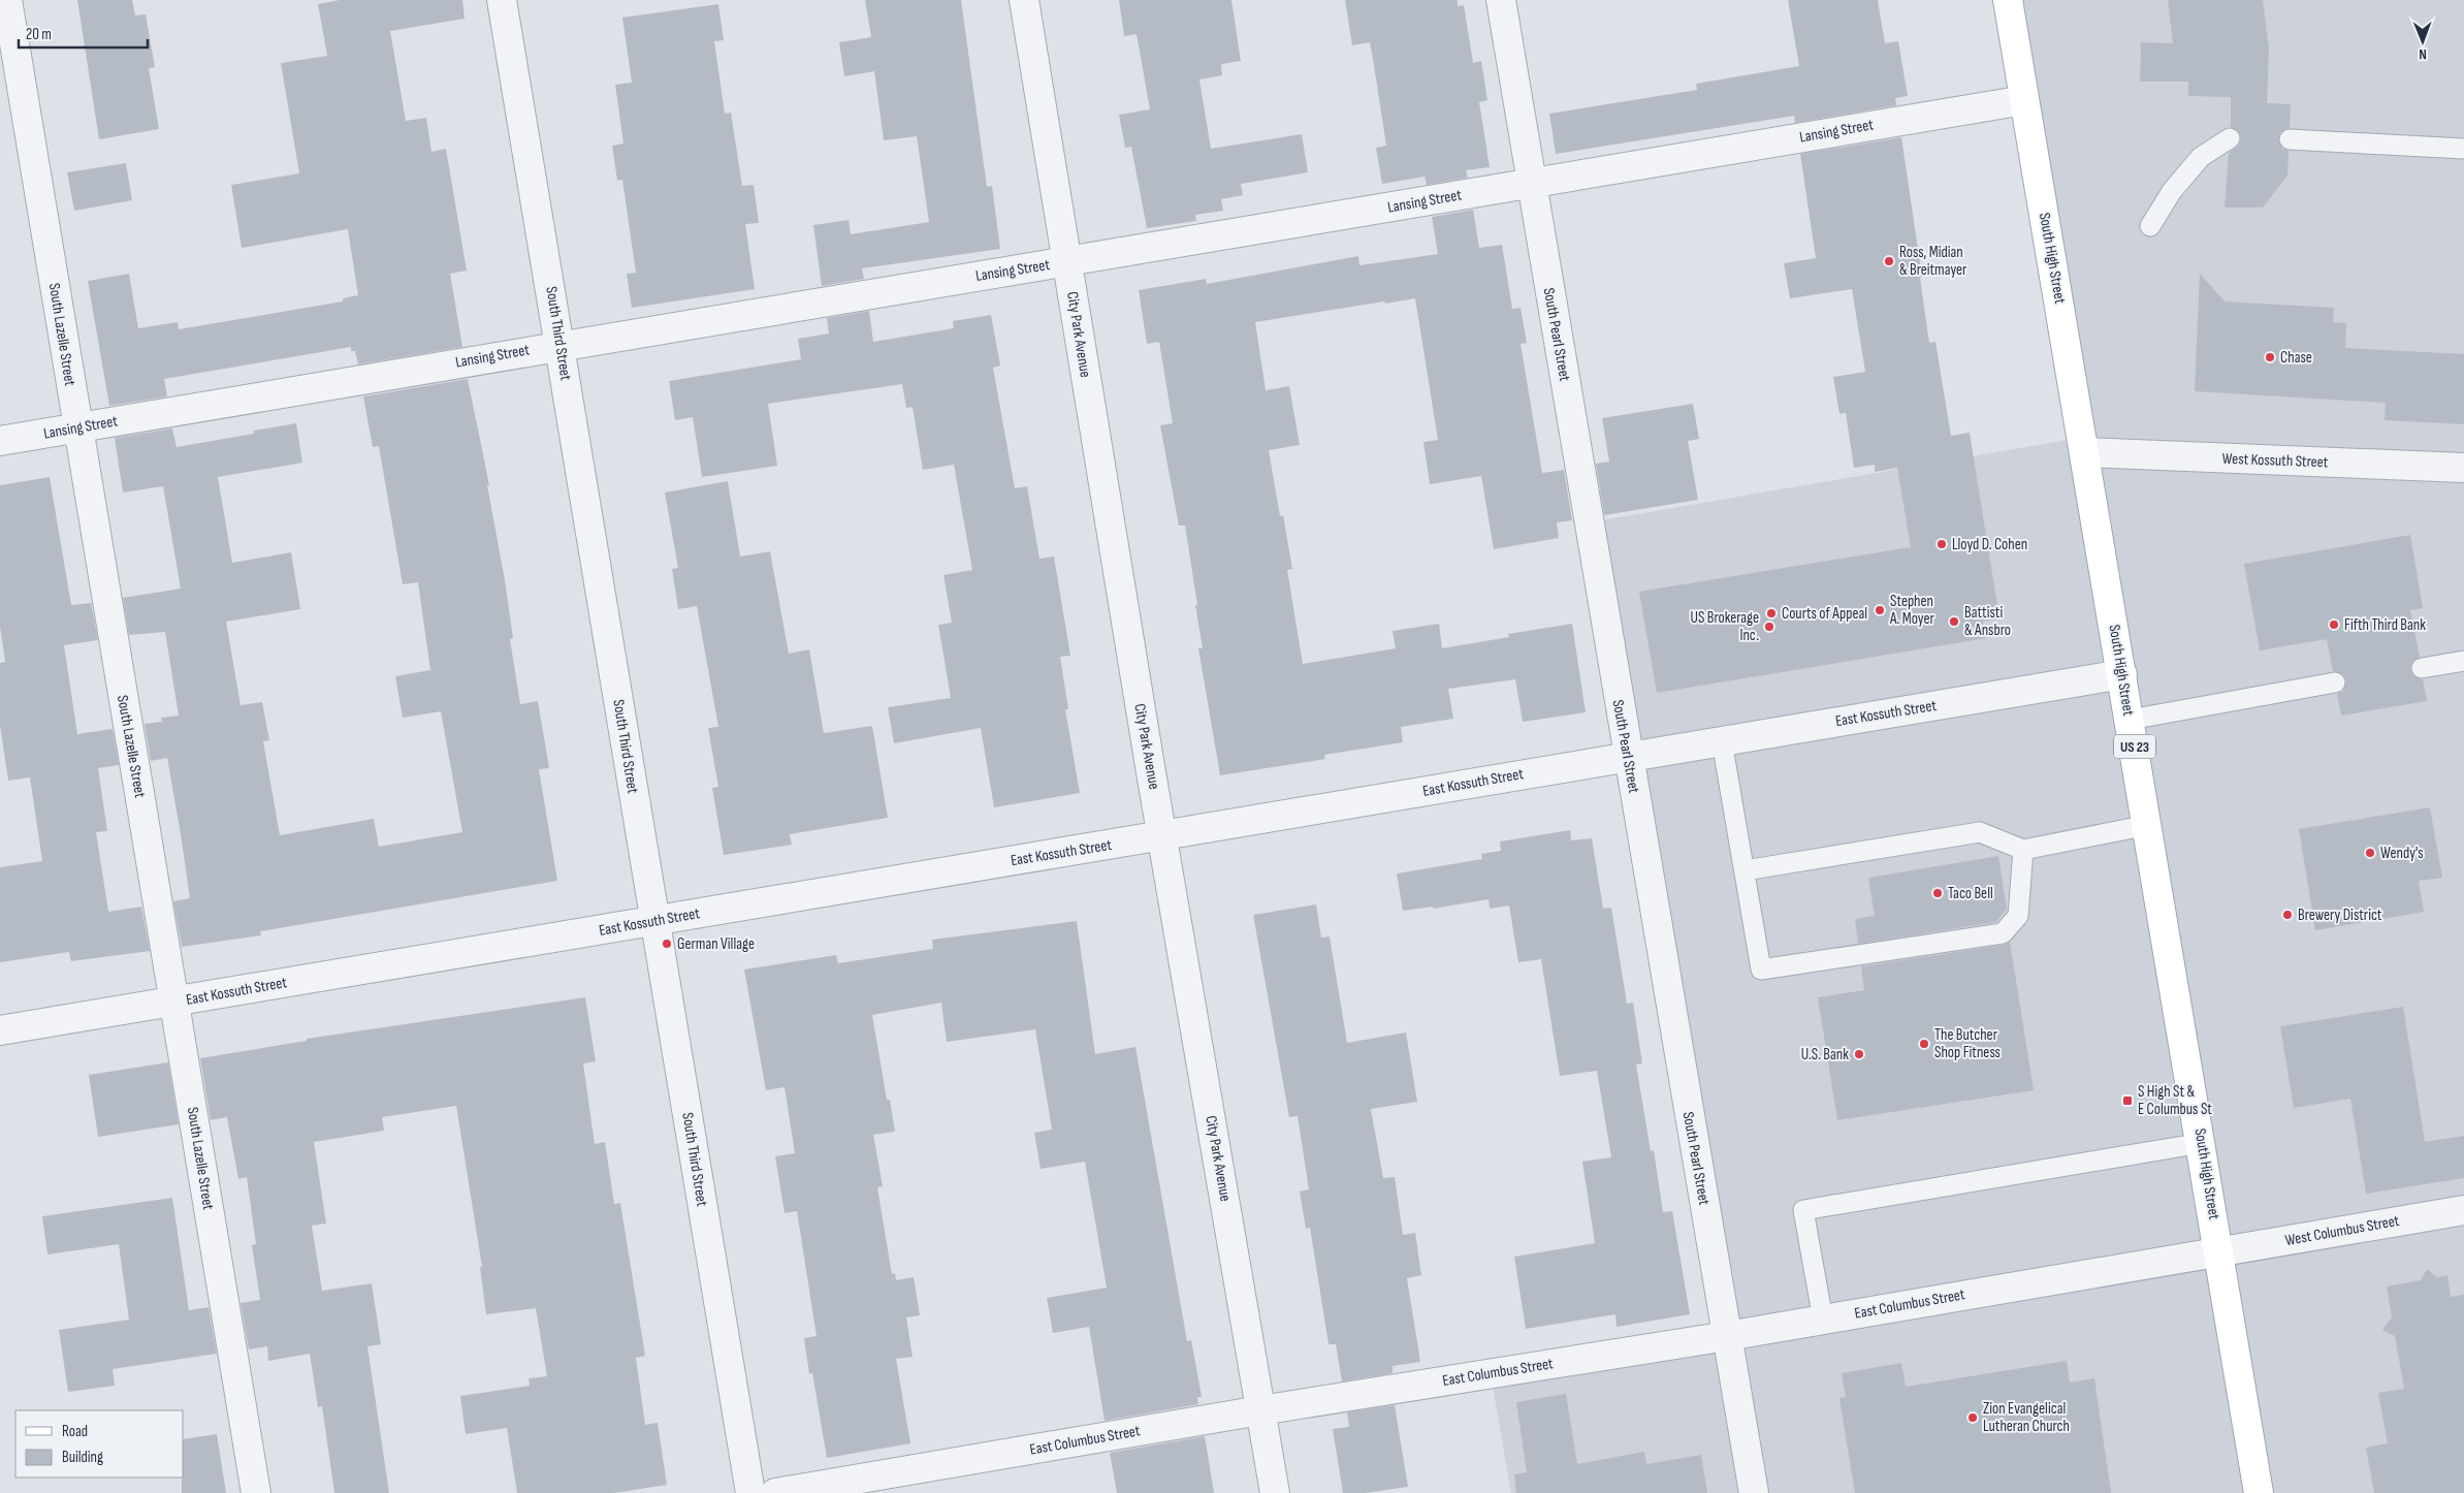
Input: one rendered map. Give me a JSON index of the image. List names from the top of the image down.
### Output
{
  "streets": {
    "main road": ["South High Street", "US 23"],
    "street": [
      "Lansing Street",
      "South Third Street",
      "South Lazelle Street",
      "City Park Avenue",
      "South Pearl Street",
      "West Kossuth Street",
      "East Kossuth Street",
      "West Columbus Street",
      "East Columbus Street"
    ]
  },
  "crossings": [
    ["Lansing Street", "South High Street"],
    ["Lansing Street", "South Third Street"],
    ["Lansing Street", "South Lazelle Street"],
    ["Lansing Street", "City Park Avenue"],
    ["Lansing Street", "South Pearl Street"],
    ["South High Street", "West Kossuth Street"],
    ["South High Street", "East Kossuth Street"],
    ["South High Street", "West Columbus Street"],
    ["South High Street", "East Columbus Street"],
    ["South Third Street", "East Kossuth Street"],
    ["South Lazelle Street", "East Kossuth Street"],
    ["City Park Avenue", "East Kossuth Street"],
    ["City Park Avenue", "East Columbus Street"],
    ["South Pearl Street", "East Kossuth Street"],
    ["South Pearl Street", "East Columbus Street"],
    ["West Columbus Street", "East Columbus Street"]
  ],
  "places": {
    "other": [
      "Ross, Midian & Breitmayer",
      "Chase",
      "Lloyd D. Cohen",
      "Stephen A. Moyer",
      "Courts of Appeal",
      "Battisti & Ansbro",
      "Fifth Third Bank",
      "US Brokerage Inc.",
      "Wendy's",
      "Taco Bell",
      "Brewery District",
      "German Village",
      "The Butcher Shop Fitness",
      "U.S. Bank",
      "Zion Evangelical Lutheran Church"
    ],
    "transit": ["S High St & E Columbus St"]
  },
  "legend": ["Road", "Building"],
  "scale_bar": "20 m",
  "north": "bottom"
}
